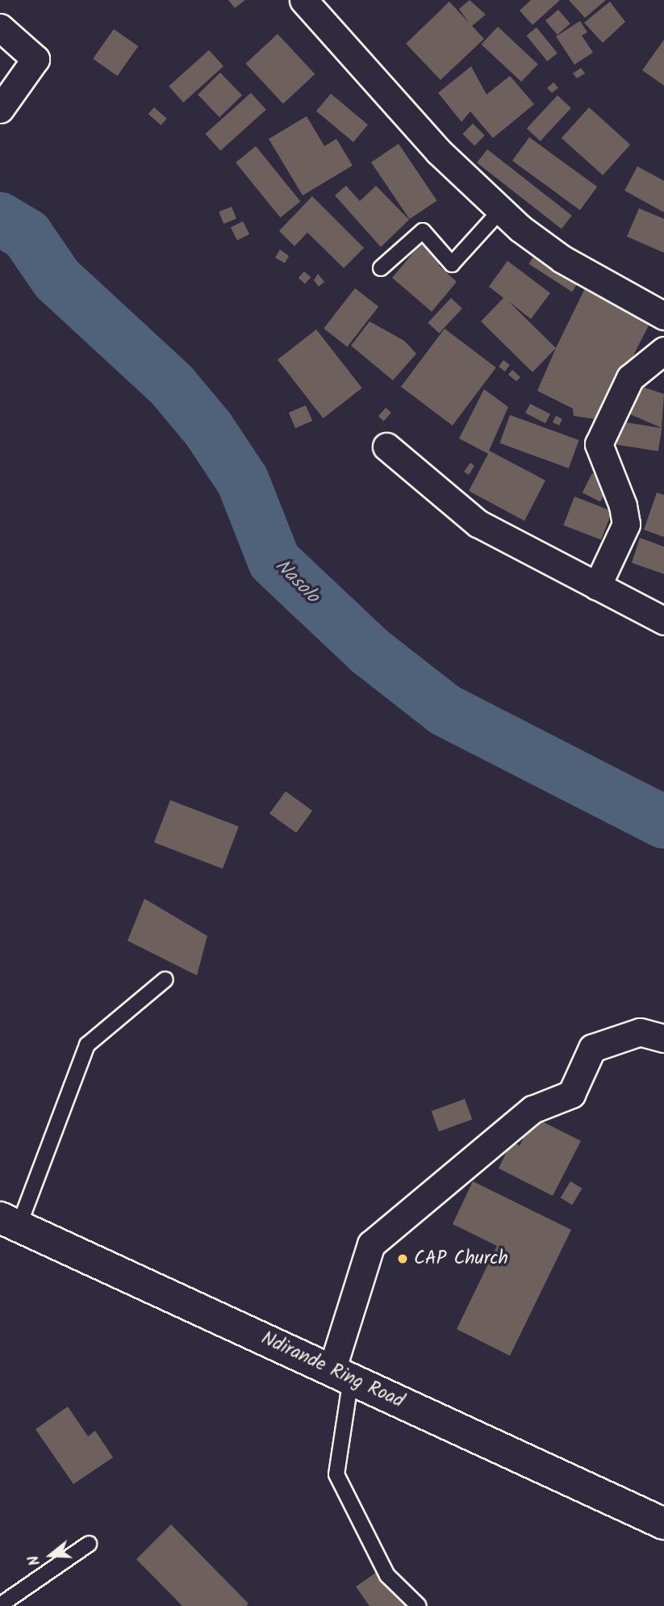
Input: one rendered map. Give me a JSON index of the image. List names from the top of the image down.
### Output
{
  "streets": {
    "street": ["Ndirande Ring Road"]
  },
  "water": ["Nasolo"],
  "places": ["CAP Church"],
  "north": "left"
}
